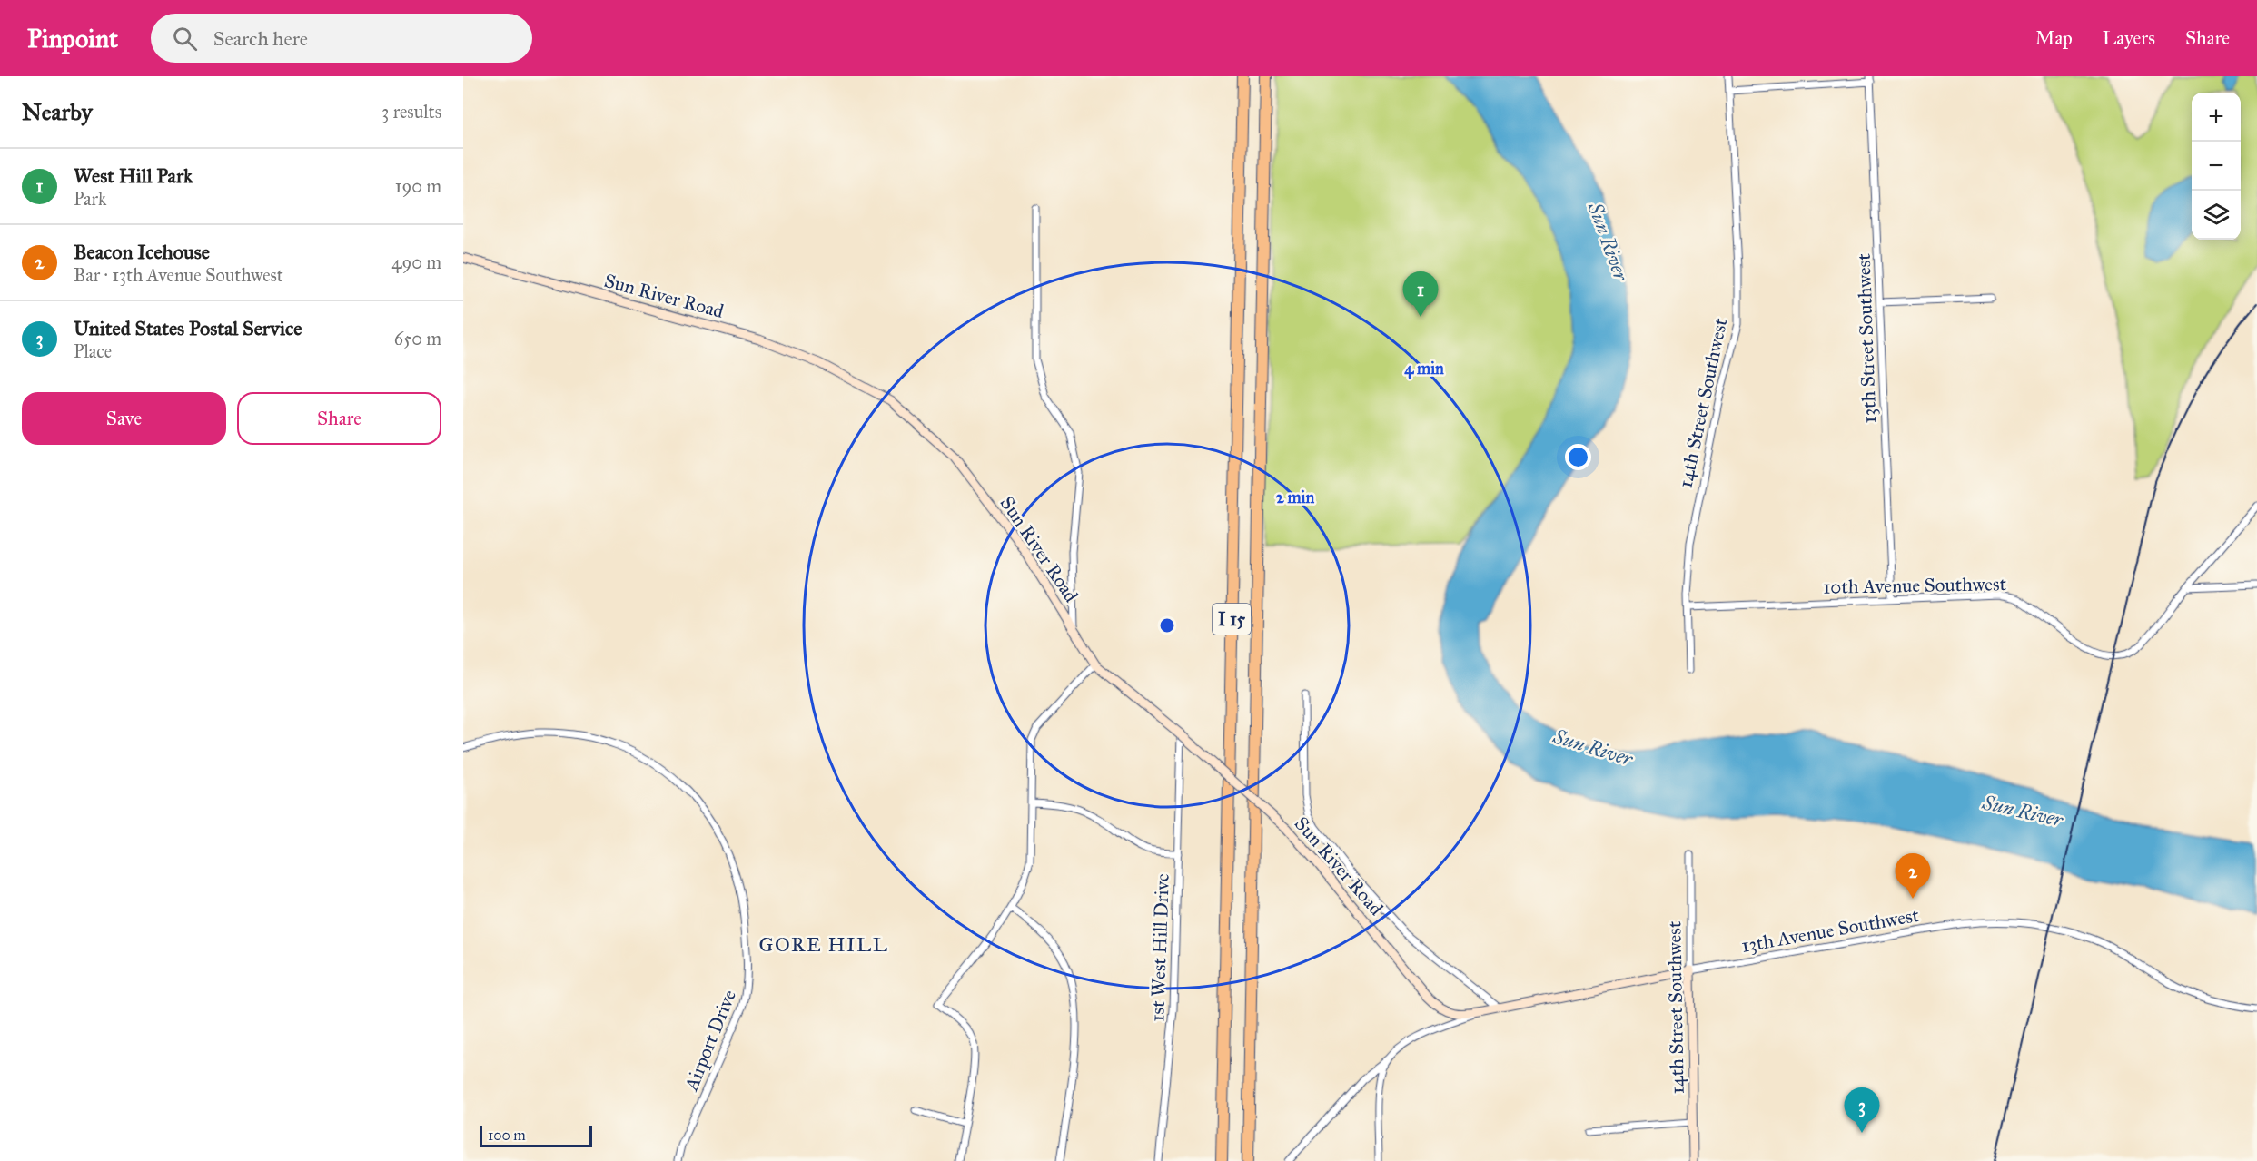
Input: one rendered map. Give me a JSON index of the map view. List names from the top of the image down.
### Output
{
  "streets": {
    "highway": ["I 15"],
    "street": [
      "Sun River Road",
      "13th Street Southwest",
      "14th Street Southwest",
      "10th Avenue Southwest",
      "13th Avenue Southwest",
      "1st West Hill Drive",
      "Airport Drive"
    ]
  },
  "crossings": [
    ["Sun River Road", "13th Avenue Southwest"],
    ["Sun River Road", "1st West Hill Drive"],
    ["13th Street Southwest", "10th Avenue Southwest"],
    ["14th Street Southwest", "10th Avenue Southwest"],
    ["14th Street Southwest", "13th Avenue Southwest"]
  ],
  "districts": ["GORE HILL"],
  "water": ["Sun River"],
  "scale_bar": "100 m",
  "page": {
    "header": "Pinpoint",
    "search": "Search here",
    "nav": ["Map", "Layers", "Share"],
    "heading": ["Nearby", "3 results"],
    "map_buttons": ["+", "−"],
    "list": [
      {
        "mark": "1",
        "name": "West Hill Park",
        "note": "Park",
        "value": "190 m"
      },
      {
        "mark": "2",
        "name": "Beacon Icehouse",
        "note": "Bar · 13th Avenue Southwest",
        "value": "490 m"
      },
      {
        "mark": "3",
        "name": "United States Postal Service",
        "note": "Place",
        "value": "650 m"
      }
    ],
    "pins": ["1", "2", "3"],
    "buttons": ["Save", "Share"],
    "scale": "100 m"
  },
  "rings": ["4 min", "2 min"]
}
